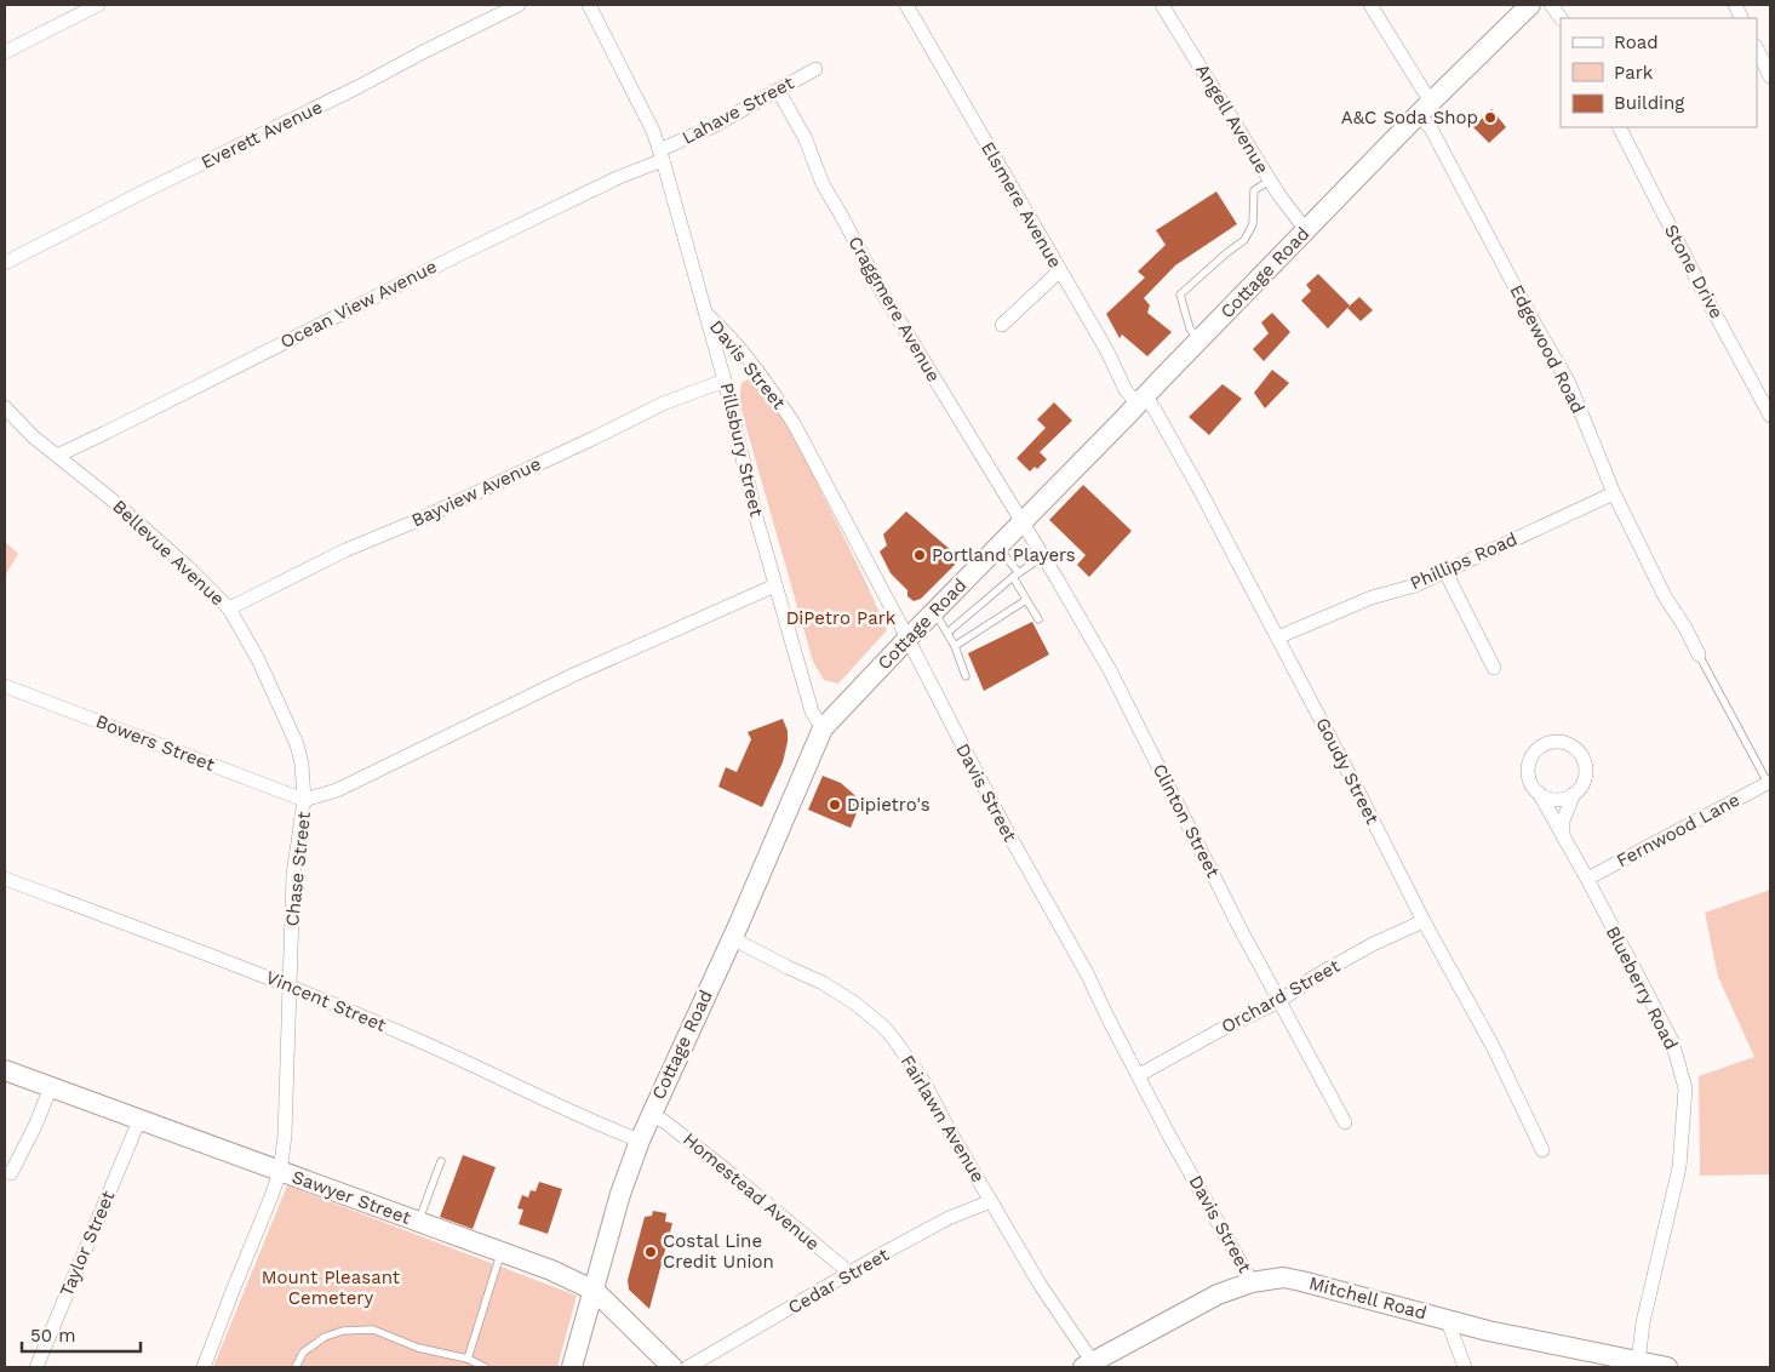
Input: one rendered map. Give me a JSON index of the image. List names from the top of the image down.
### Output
{
  "streets": {
    "street": [
      "Lahave Street",
      "Angell Avenue",
      "Everett Avenue",
      "Elsmere Avenue",
      "Stone Drive",
      "Cottage Road",
      "Ocean View Avenue",
      "Craggmere Avenue",
      "Edgewood Road",
      "Davis Street",
      "Pillsbury Street",
      "Bayview Avenue",
      "Bellevue Avenue",
      "Phillips Road",
      "Bowers Street",
      "Goudy Street",
      "Clinton Street",
      "Fernwood Lane",
      "Chase Street",
      "Blueberry Road",
      "Orchard Street",
      "Vincent Street",
      "Fairlawn Avenue",
      "Homestead Avenue",
      "Sawyer Street",
      "Taylor Street",
      "Cedar Street",
      "Mitchell Road"
    ]
  },
  "crossings": [
    ["Lahave Street", "Ocean View Avenue"],
    ["Lahave Street", "Craggmere Avenue"],
    ["Lahave Street", "Pillsbury Street"],
    ["Angell Avenue", "Cottage Road"],
    ["Elsmere Avenue", "Cottage Road"],
    ["Elsmere Avenue", "Goudy Street"],
    ["Cottage Road", "Craggmere Avenue"],
    ["Cottage Road", "Edgewood Road"],
    ["Cottage Road", "Davis Street"],
    ["Cottage Road", "Pillsbury Street"],
    ["Cottage Road", "Goudy Street"],
    ["Cottage Road", "Clinton Street"],
    ["Cottage Road", "Vincent Street"],
    ["Cottage Road", "Fairlawn Avenue"],
    ["Cottage Road", "Homestead Avenue"],
    ["Cottage Road", "Sawyer Street"],
    ["Ocean View Avenue", "Pillsbury Street"],
    ["Ocean View Avenue", "Bellevue Avenue"],
    ["Craggmere Avenue", "Clinton Street"],
    ["Edgewood Road", "Phillips Road"],
    ["Davis Street", "Pillsbury Street"],
    ["Davis Street", "Orchard Street"],
    ["Davis Street", "Mitchell Road"],
    ["Pillsbury Street", "Bayview Avenue"],
    ["Pillsbury Street", "Chase Street"],
    ["Bayview Avenue", "Bellevue Avenue"],
    ["Bellevue Avenue", "Bowers Street"],
    ["Bellevue Avenue", "Chase Street"],
    ["Phillips Road", "Goudy Street"],
    ["Bowers Street", "Chase Street"],
    ["Goudy Street", "Orchard Street"],
    ["Clinton Street", "Orchard Street"],
    ["Fernwood Lane", "Blueberry Road"],
    ["Chase Street", "Vincent Street"],
    ["Chase Street", "Sawyer Street"],
    ["Blueberry Road", "Mitchell Road"],
    ["Fairlawn Avenue", "Cedar Street"],
    ["Fairlawn Avenue", "Mitchell Road"],
    ["Homestead Avenue", "Cedar Street"],
    ["Sawyer Street", "Taylor Street"]
  ],
  "parks": ["DiPetro Park", "Mount Pleasant Cemetery"],
  "places": [
    "A&C Soda Shop",
    "Portland Players",
    "Dipietro's",
    "Costal Line Credit Union"
  ],
  "legend": ["Road", "Park", "Building"],
  "scale_bar": "50 m"
}
